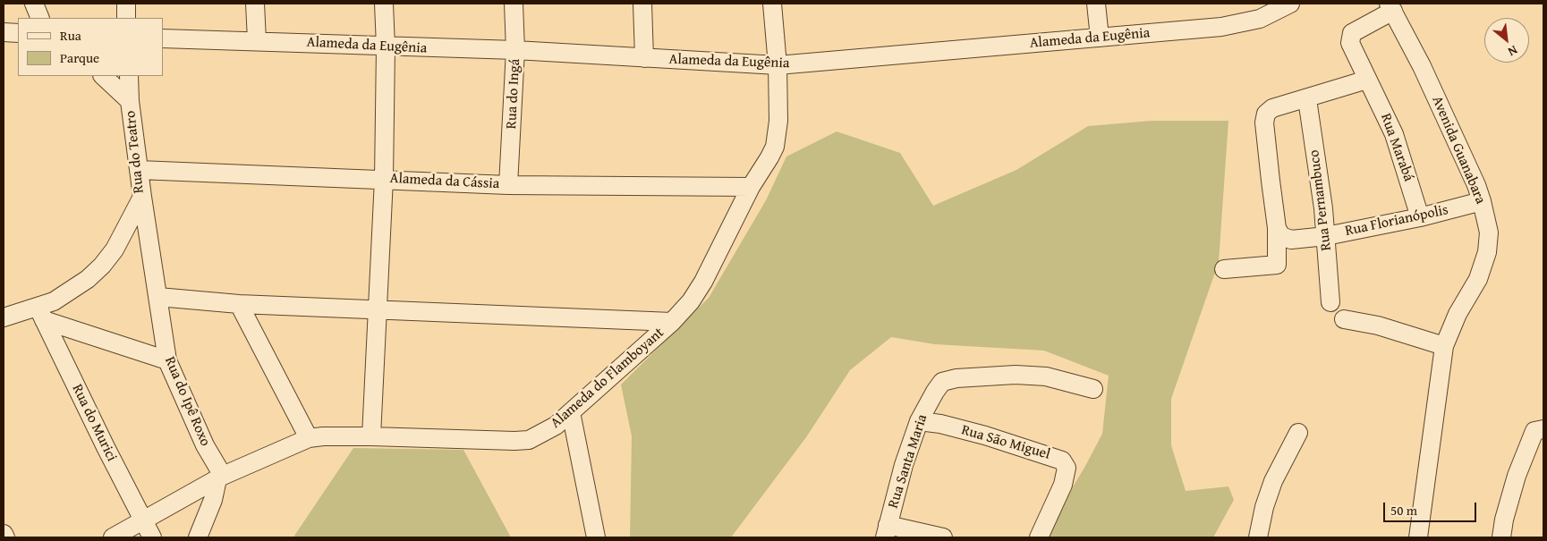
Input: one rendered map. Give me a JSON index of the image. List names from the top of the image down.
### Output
{
  "streets": {
    "street": [
      "Alameda da Eugênia",
      "Rua do Ingá",
      "Rua Marabá",
      "Avenida Guanabara",
      "Rua do Teatro",
      "Alameda da Cássia",
      "Rua Pernambuco",
      "Rua Florianópolis",
      "Alameda do Flamboyant",
      "Rua do Ipê Roxo",
      "Rua do Murici",
      "Rua São Miguel",
      "Rua Santa Maria"
    ]
  },
  "crossings": [
    ["Alameda da Eugênia", "Rua do Ingá"],
    ["Alameda da Eugênia", "Alameda do Flamboyant"],
    ["Rua do Ingá", "Alameda da Cássia"],
    ["Rua Marabá", "Avenida Guanabara"],
    ["Rua Marabá", "Rua Florianópolis"],
    ["Avenida Guanabara", "Rua Florianópolis"],
    ["Rua do Teatro", "Alameda da Cássia"],
    ["Rua do Teatro", "Rua do Ipê Roxo"],
    ["Rua do Teatro", "Rua do Murici"],
    ["Alameda da Cássia", "Alameda do Flamboyant"],
    ["Rua Pernambuco", "Rua Florianópolis"],
    ["Alameda do Flamboyant", "Rua do Ipê Roxo"],
    ["Alameda do Flamboyant", "Rua do Murici"],
    ["Rua São Miguel", "Rua Santa Maria"]
  ],
  "legend": ["Rua", "Parque"],
  "scale_bar": "50 m",
  "north": "bottom right"
}
